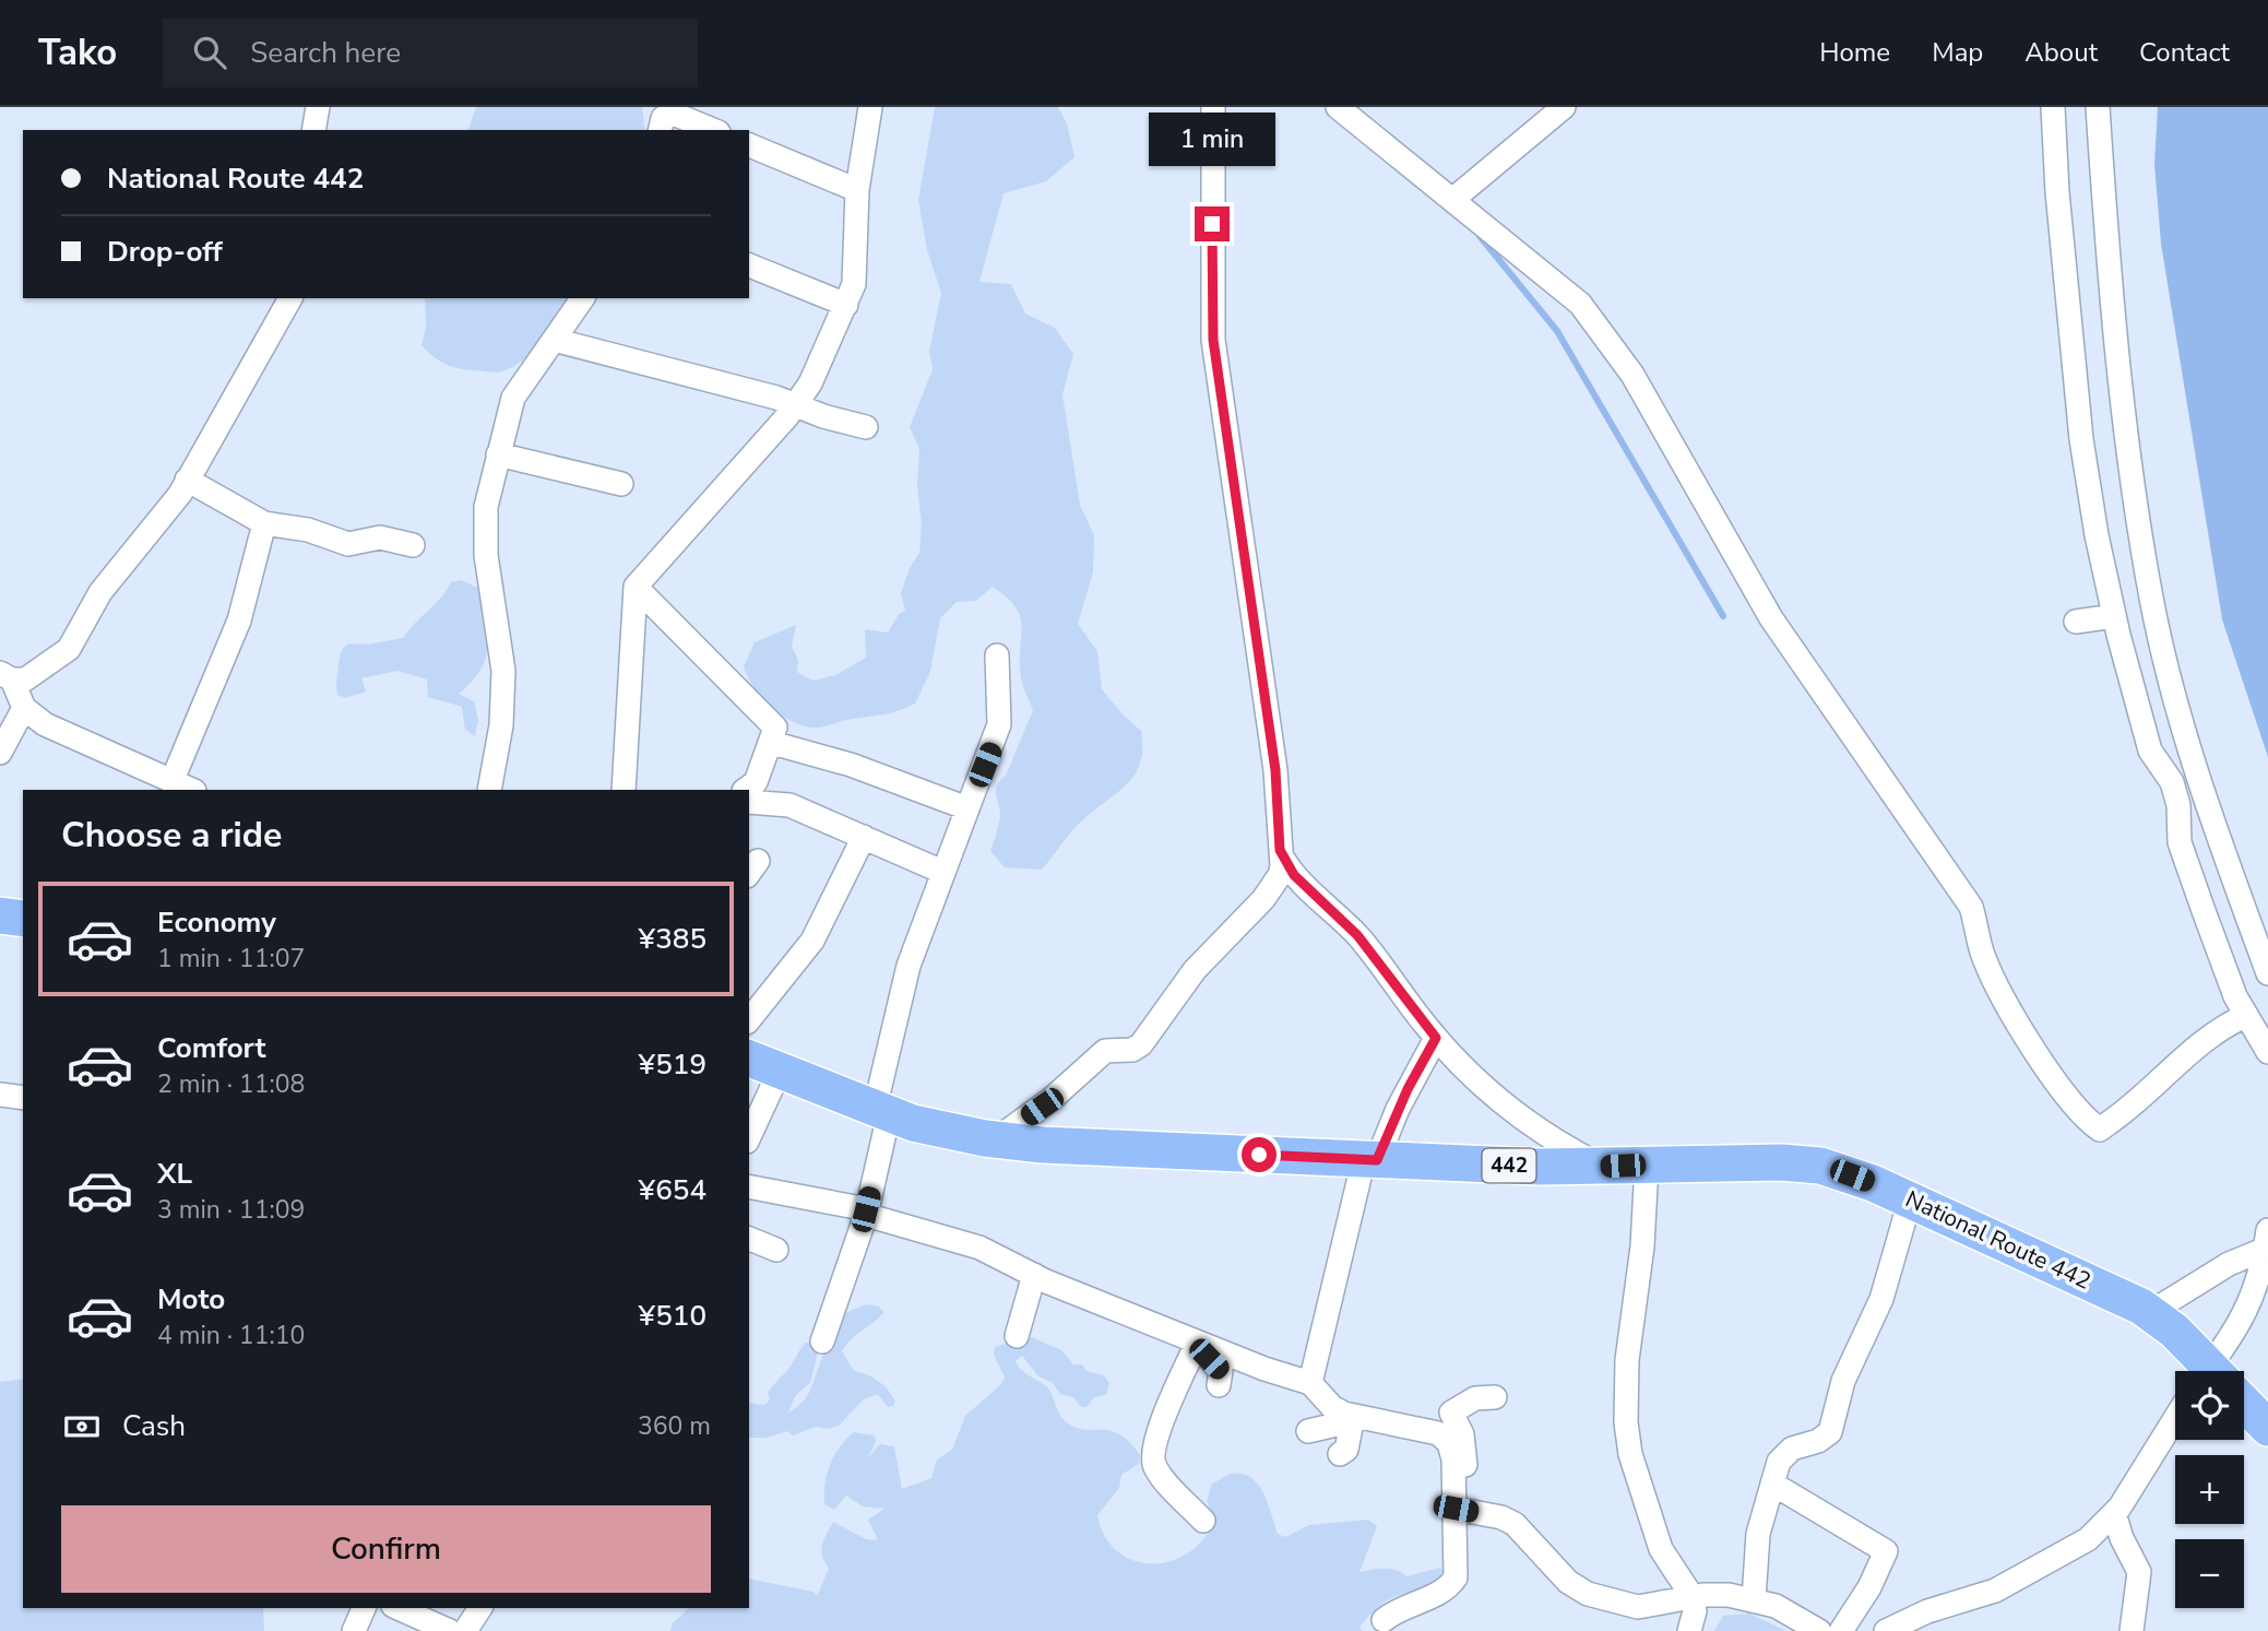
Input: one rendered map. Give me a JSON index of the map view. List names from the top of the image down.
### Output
{
  "streets": {
    "highway": ["442", "National Route 442"]
  },
  "page": {
    "header": "Tako",
    "search": "Search here",
    "nav": [
      "Home",
      "Map",
      "About",
      "Contact"
    ],
    "bubble": "1 min",
    "banner": ["National Route 442", "Drop-off"],
    "heading": "Choose a ride",
    "list": [
      {
        "name": "Economy",
        "note": "1 min · 11:07",
        "value": "¥385"
      },
      {
        "name": "Comfort",
        "note": "2 min · 11:08",
        "value": "¥519"
      },
      {
        "name": "XL",
        "note": "3 min · 11:09",
        "value": "¥654"
      },
      {
        "name": "Moto",
        "note": "4 min · 11:10",
        "value": "¥510"
      }
    ],
    "map_buttons": ["+", "−"],
    "pay": ["Cash", "360 m"],
    "buttons": "Confirm"
  }
}
